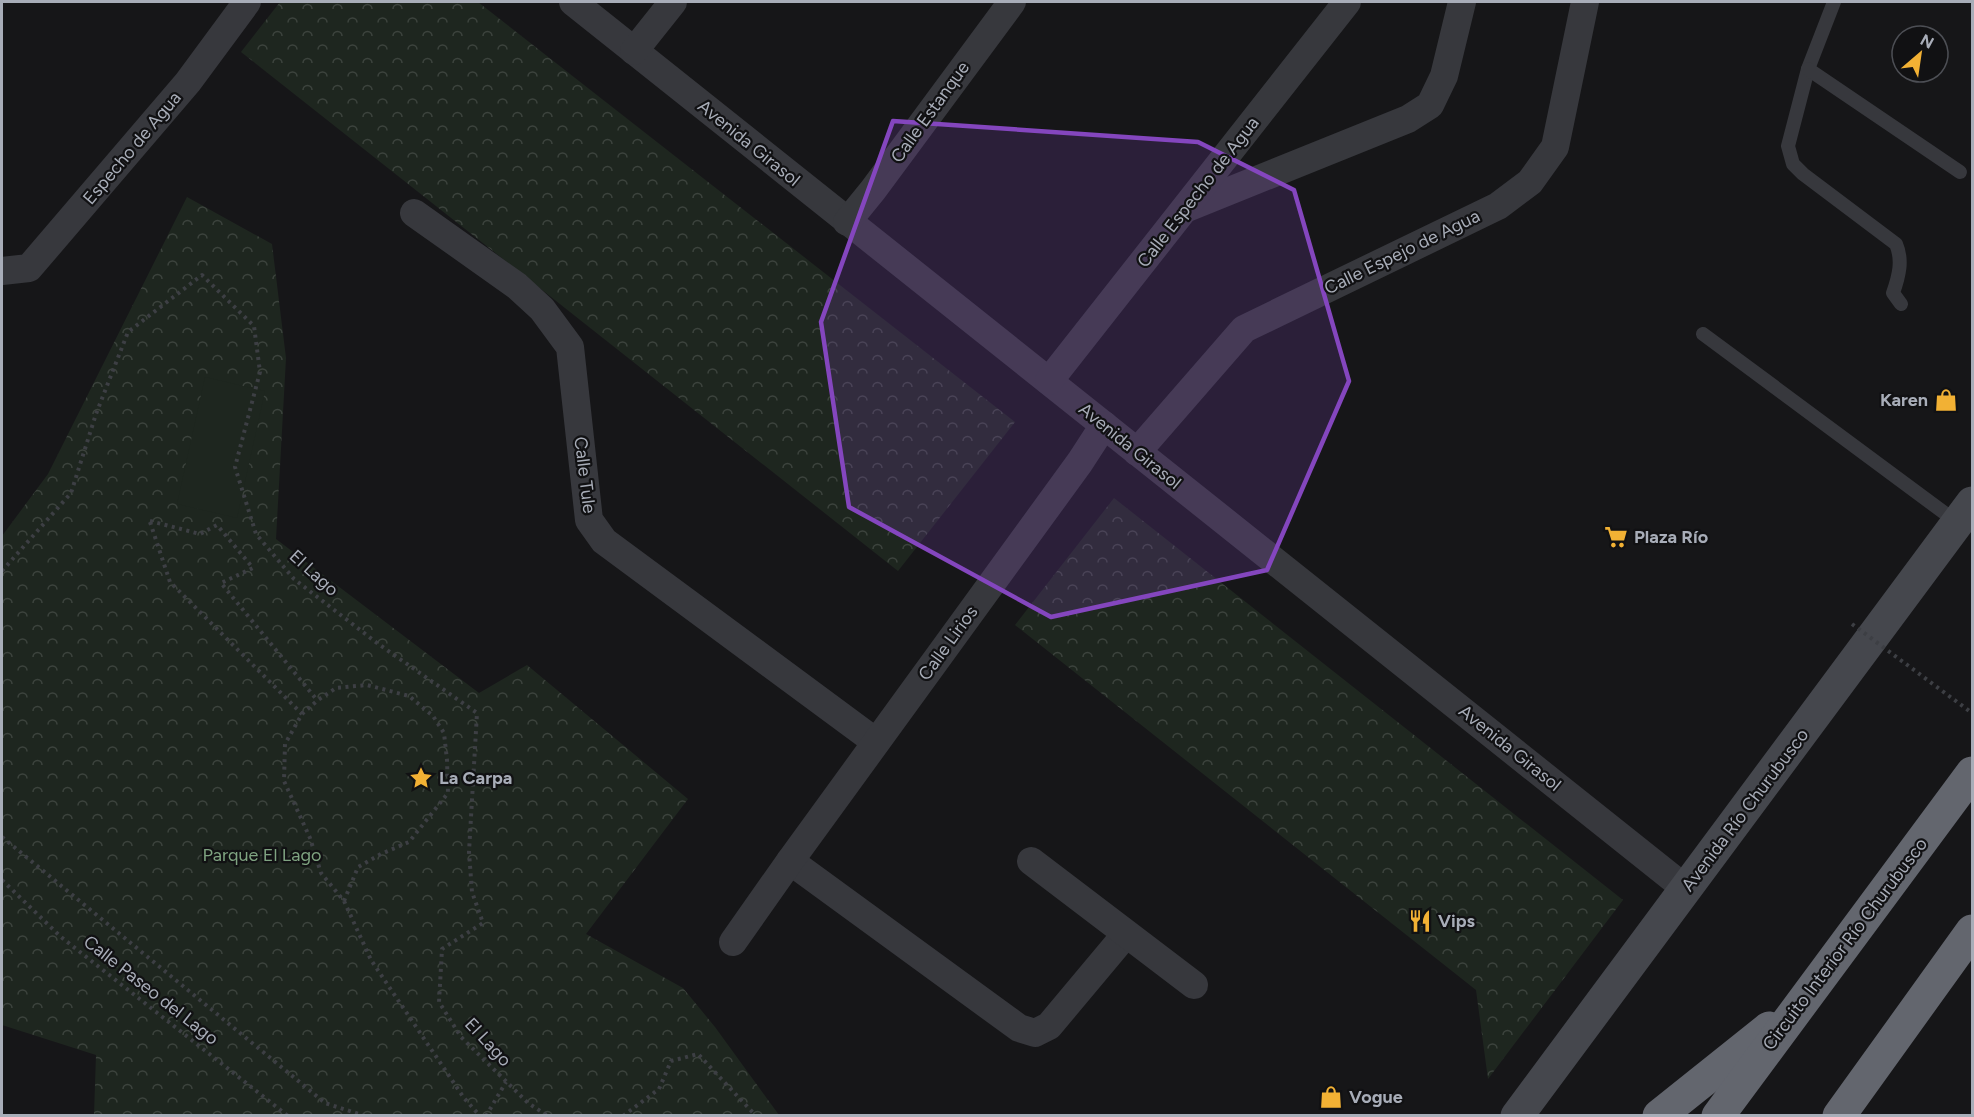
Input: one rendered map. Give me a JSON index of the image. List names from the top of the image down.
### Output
{
  "streets": {
    "highway": ["Circuito Interior Río Churubusco"],
    "main road": ["Avenida Río Churubusco"],
    "street": [
      "Calle Estanque",
      "Avenida Girasol",
      "Especho de Agua",
      "Calle Especho de Agua",
      "Calle Espejo de Agua",
      "Calle Tule",
      "Calle Lirios"
    ],
    "path": ["El Lago", "Calle Paseo del Lago"]
  },
  "crossings": [
    ["Calle Estanque", "Avenida Girasol"],
    ["Avenida Girasol", "Calle Especho de Agua"],
    ["Avenida Girasol", "Calle Espejo de Agua"],
    ["Avenida Girasol", "Calle Lirios"],
    ["Avenida Girasol", "Avenida Río Churubusco"],
    ["Calle Tule", "Calle Lirios"]
  ],
  "parks": ["Parque El Lago"],
  "places": {
    "shop": ["Karen", "Vogue"],
    "supermarket": ["Plaza Río"],
    "place": ["La Carpa"],
    "restaurant": ["Vips"]
  },
  "north": "top right"
}
